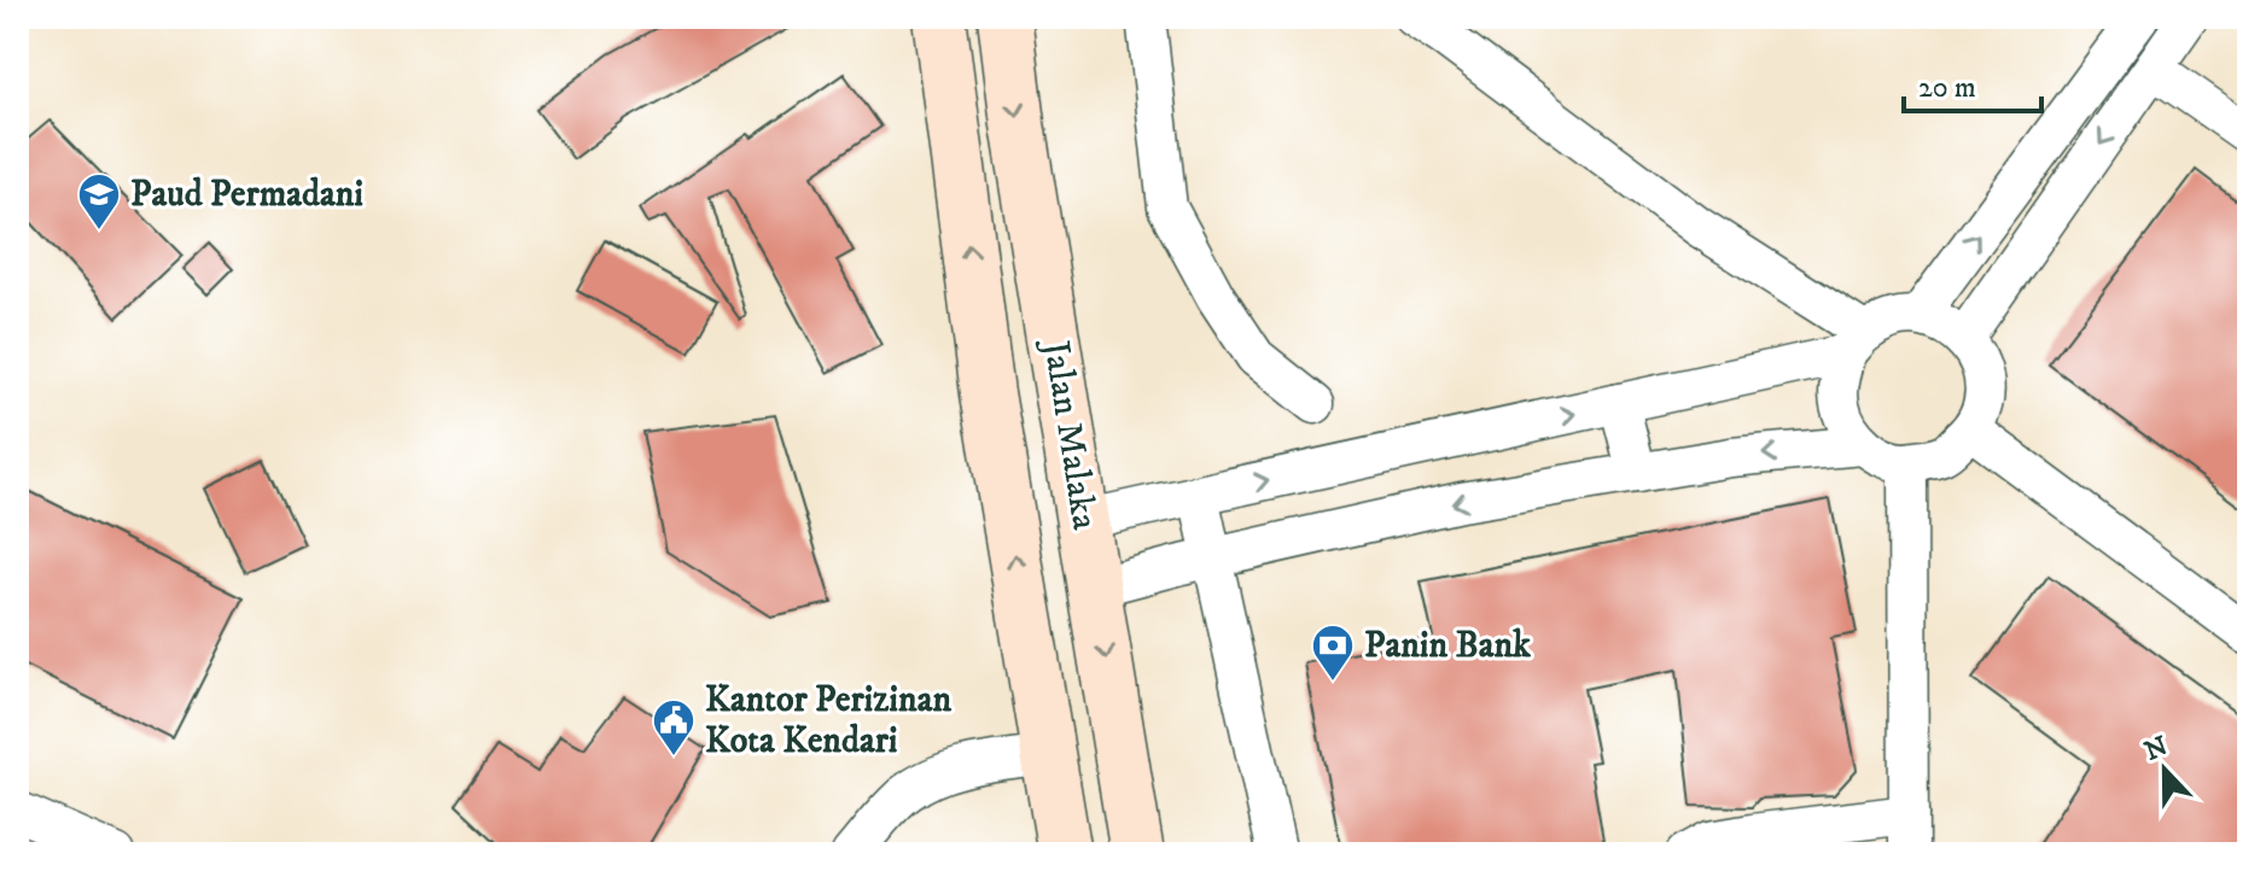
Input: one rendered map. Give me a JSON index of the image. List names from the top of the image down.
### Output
{
  "streets": {
    "street": ["Jalan Malaka"]
  },
  "places": {
    "school or university": ["Paud Permadani"],
    "bank": ["Panin Bank"],
    "public building": ["Kantor Perizinan Kota Kendari"]
  },
  "scale_bar": "20 m",
  "north": "top"
}
